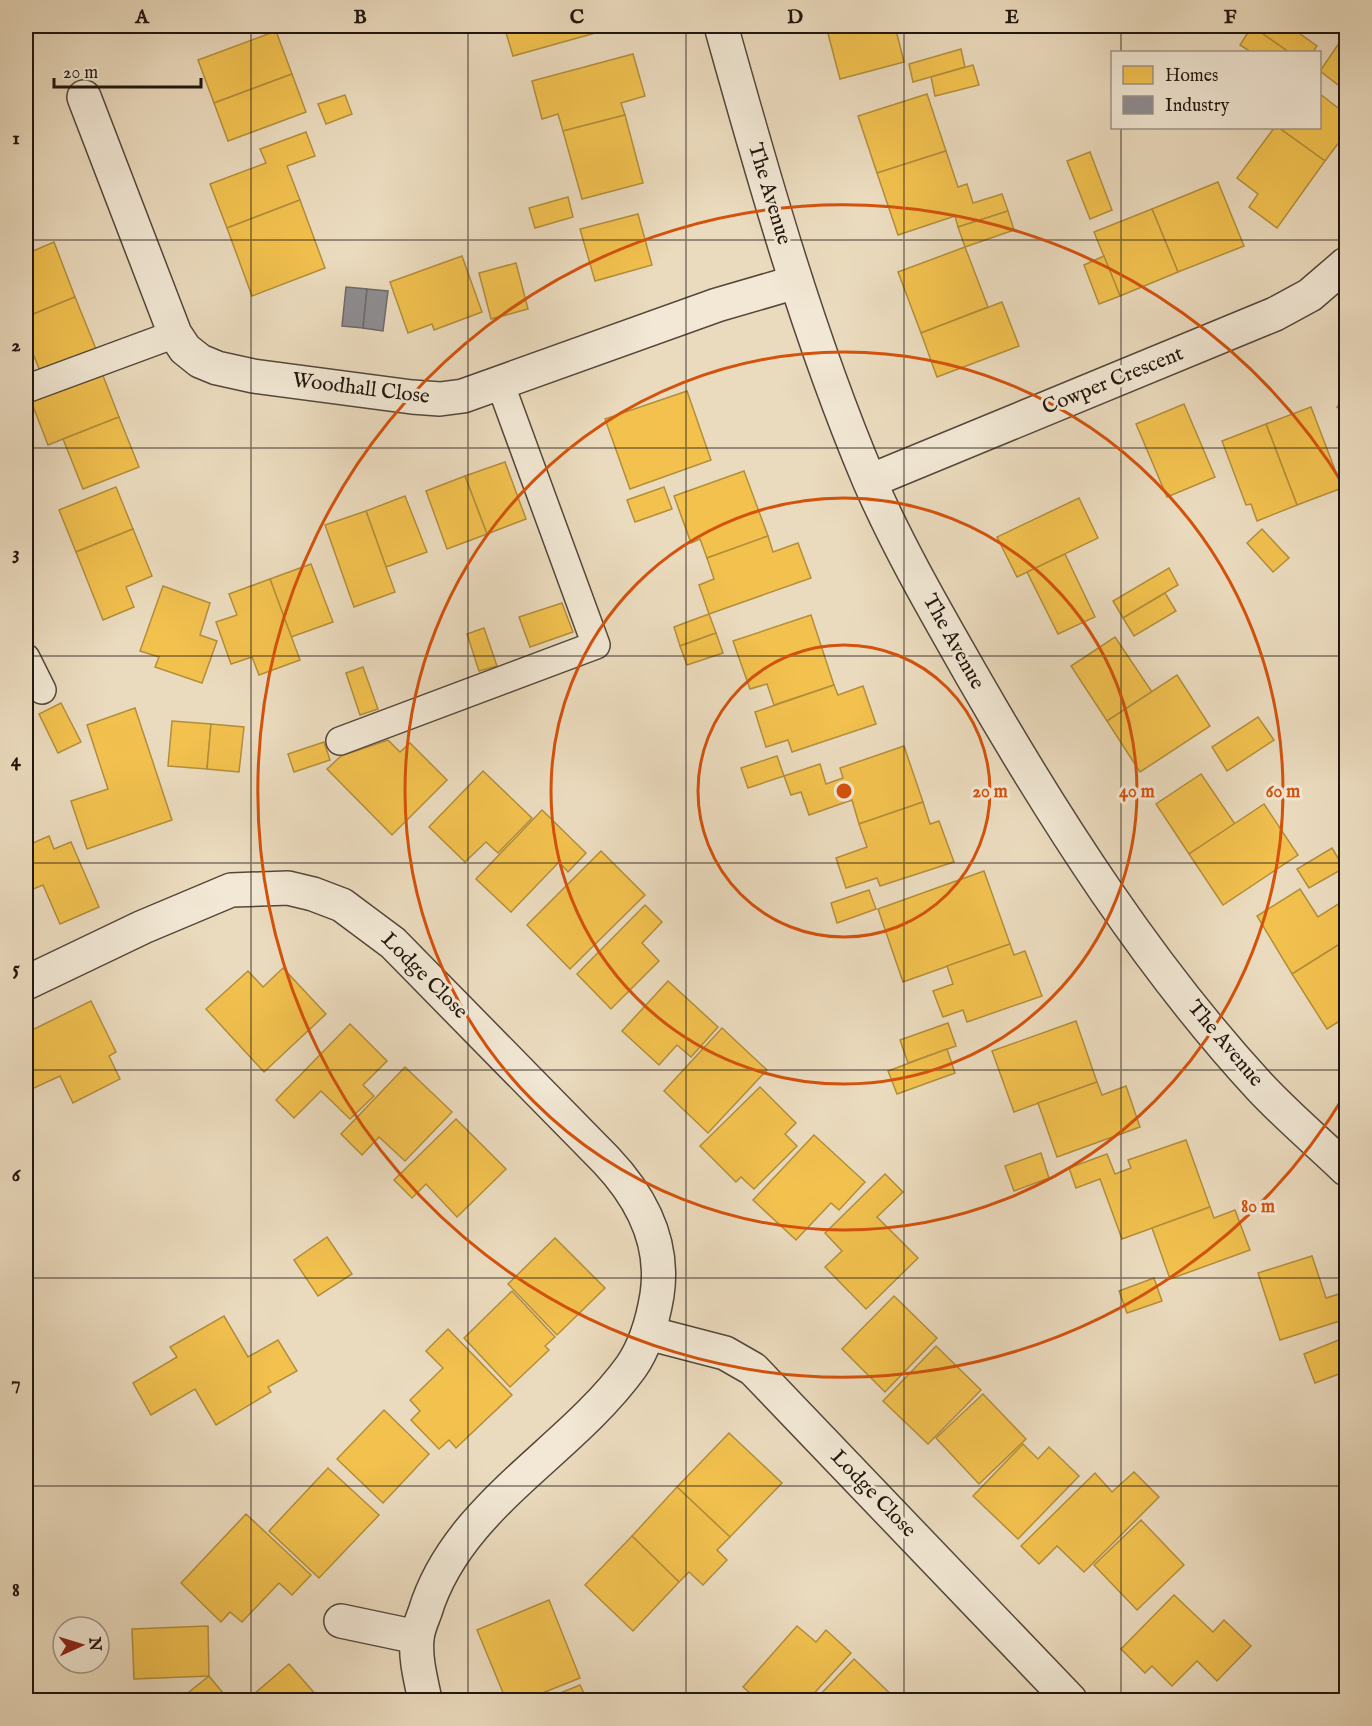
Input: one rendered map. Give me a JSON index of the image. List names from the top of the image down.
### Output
{
  "streets": {
    "street": [
      "The Avenue",
      "Cowper Crescent",
      "Woodhall Close",
      "Lodge Close"
    ]
  },
  "crossings": [
    ["The Avenue", "Cowper Crescent"],
    ["The Avenue", "Woodhall Close"]
  ],
  "legend": ["Homes", "Industry"],
  "scale_bar": "20 m",
  "north": "right",
  "grid": {
    "columns": [
      "A",
      "B",
      "C",
      "D",
      "E",
      "F"
    ],
    "rows": [
      "1",
      "2",
      "3",
      "4",
      "5",
      "6",
      "7",
      "8"
    ]
  },
  "rings": [
    "20 m",
    "40 m",
    "60 m",
    "80 m"
  ]
}
